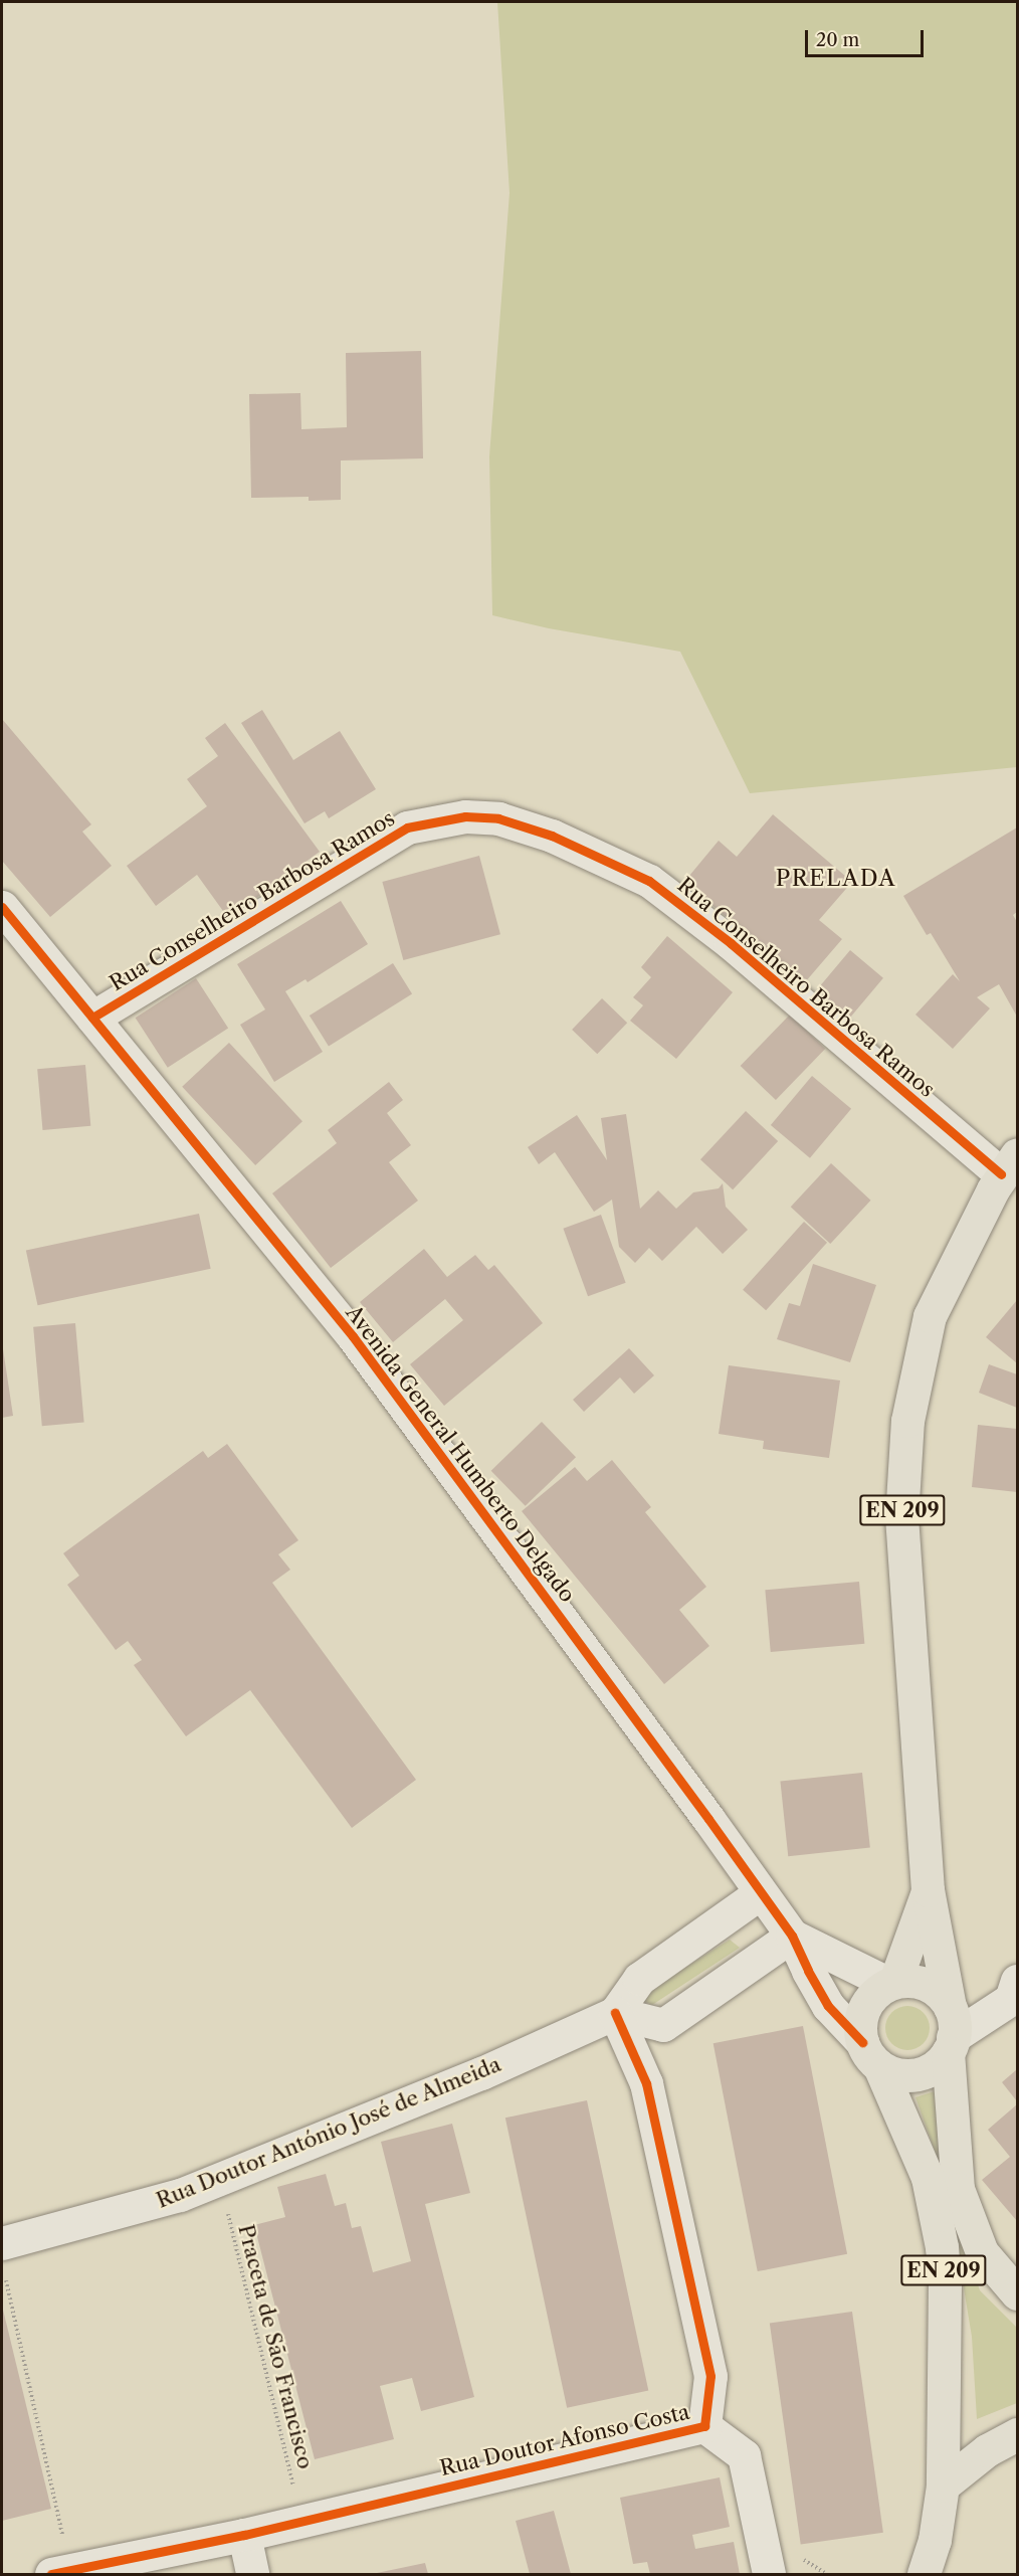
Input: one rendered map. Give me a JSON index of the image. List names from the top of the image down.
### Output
{
  "streets": {
    "main road": ["Avenida General Humberto Delgado", "EN 209"],
    "street": ["Rua Conselheiro Barbosa Ramos", "Rua Doutor António José de Almeida", "Rua Doutor Afonso Costa"],
    "path": ["Praceta de São Francisco"]
  },
  "crossings": [
    ["Rua Conselheiro Barbosa Ramos", "Avenida General Humberto Delgado"],
    ["Rua Conselheiro Barbosa Ramos", "EN 209"],
    ["Avenida General Humberto Delgado", "EN 209"],
    ["Rua Doutor António José de Almeida", "Praceta de São Francisco"],
    ["Rua Doutor António José de Almeida", "Rua Doutor Afonso Costa"],
    ["Praceta de São Francisco", "Rua Doutor Afonso Costa"]
  ],
  "districts": ["PRELADA"],
  "scale_bar": "20 m"
}
